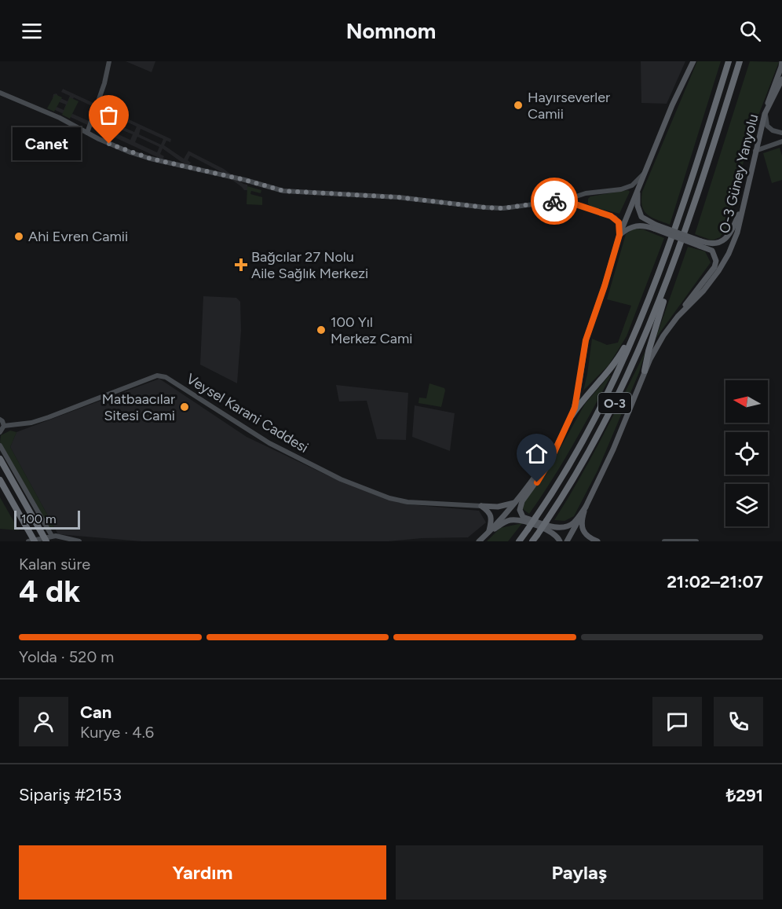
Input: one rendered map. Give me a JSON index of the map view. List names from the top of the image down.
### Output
{
  "streets": {
    "highway": ["O-3"],
    "main road": ["O-3 Güney Yanyolu", "Veysel Karani Caddesi"]
  },
  "places": {
    "other": [
      "Hayırseverler Camii",
      "Canet",
      "Ahi Evren Camii",
      "100 Yıl Merkez Cami",
      "Matbaacılar Sitesi Cami"
    ],
    "health": ["Bağcılar 27 Nolu Aile Sağlık Merkezi"]
  },
  "scale_bar": "100 m",
  "north": "left",
  "page": {
    "header": "Nomnom",
    "bubble": "Canet",
    "scale": "100 m",
    "heading": ["4 dk", "Kalan süre", "21:02–21:07"],
    "panel": [
      "Can",
      "Kurye · 4.6",
      "Sipariş #2153",
      "₺291"
    ],
    "bar": "Yolda · 520 m",
    "buttons": ["Yardım", "Paylaş"]
  }
}
